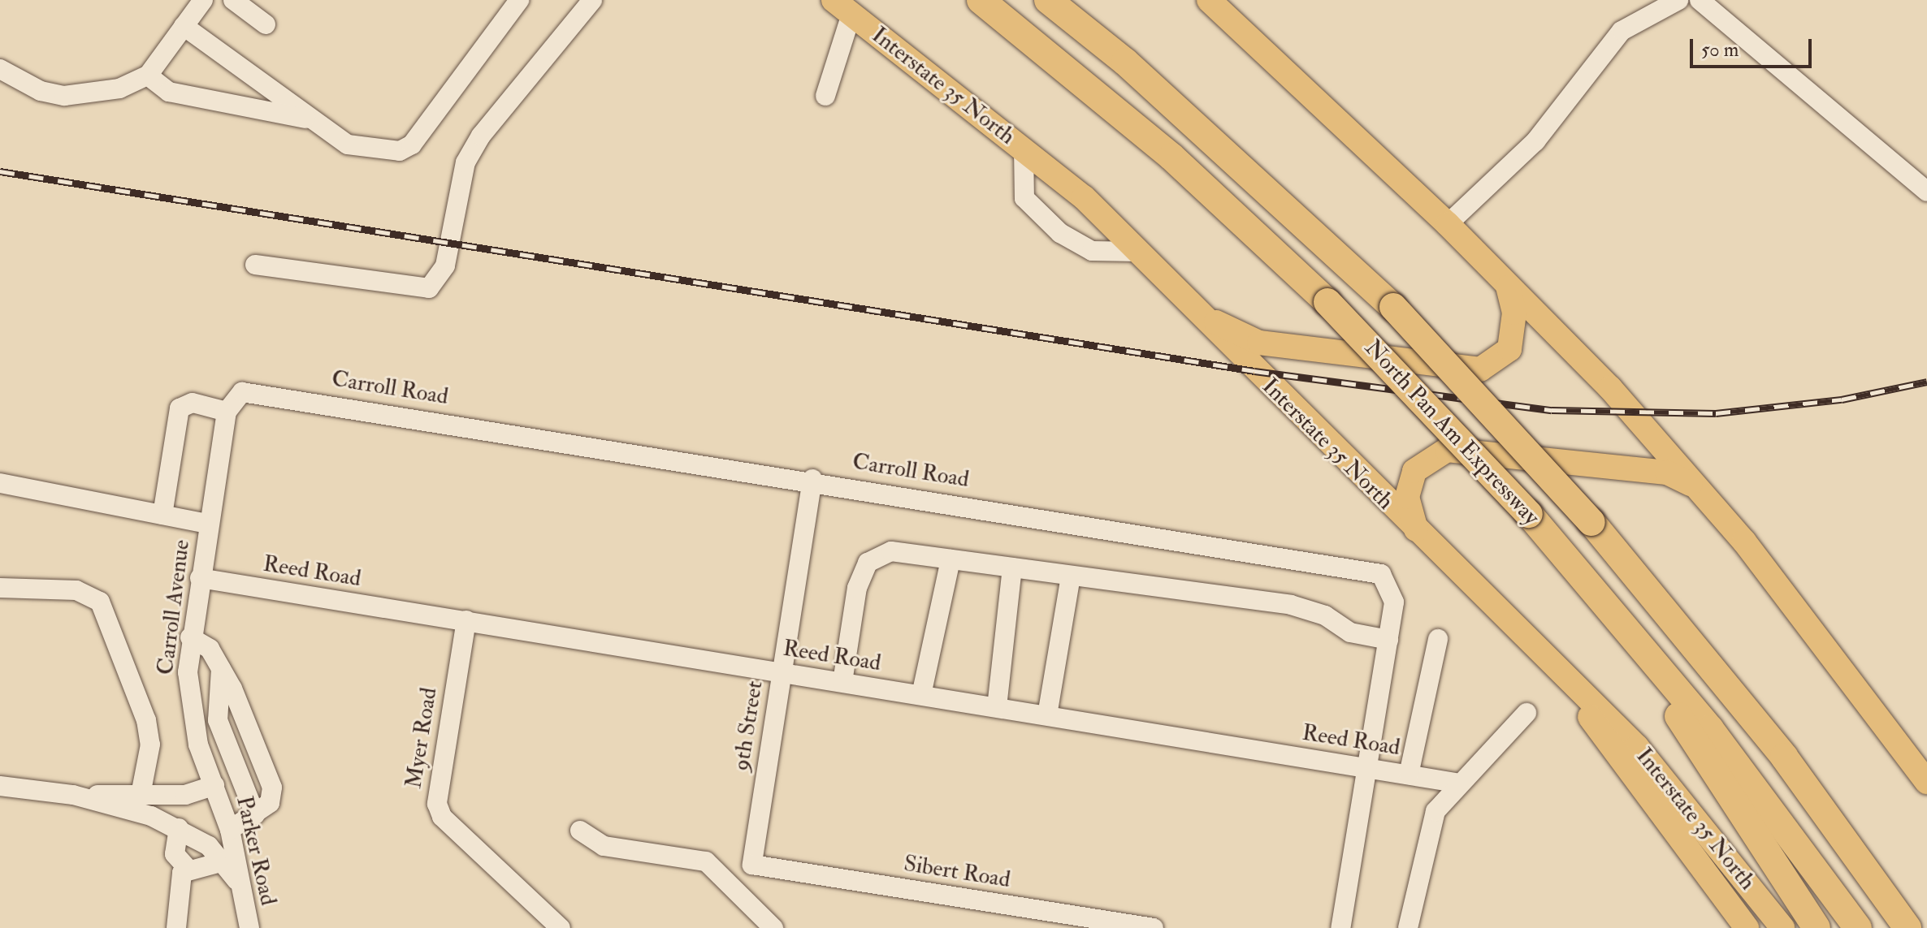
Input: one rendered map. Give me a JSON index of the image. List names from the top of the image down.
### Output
{
  "streets": {
    "highway": ["North Pan Am Expressway"],
    "main road": ["Interstate 35 North"],
    "street": [
      "Carroll Road",
      "Reed Road",
      "Carroll Avenue",
      "9th Street",
      "Myer Road",
      "Parker Road",
      "Sibert Road"
    ]
  },
  "crossings": [
    ["Carroll Road", "Reed Road"],
    ["Carroll Road", "Carroll Avenue"],
    ["Carroll Road", "9th Street"],
    ["Reed Road", "Carroll Avenue"],
    ["Reed Road", "9th Street"],
    ["Reed Road", "Myer Road"],
    ["Carroll Avenue", "Parker Road"],
    ["9th Street", "Sibert Road"]
  ],
  "scale_bar": "50 m"
}
